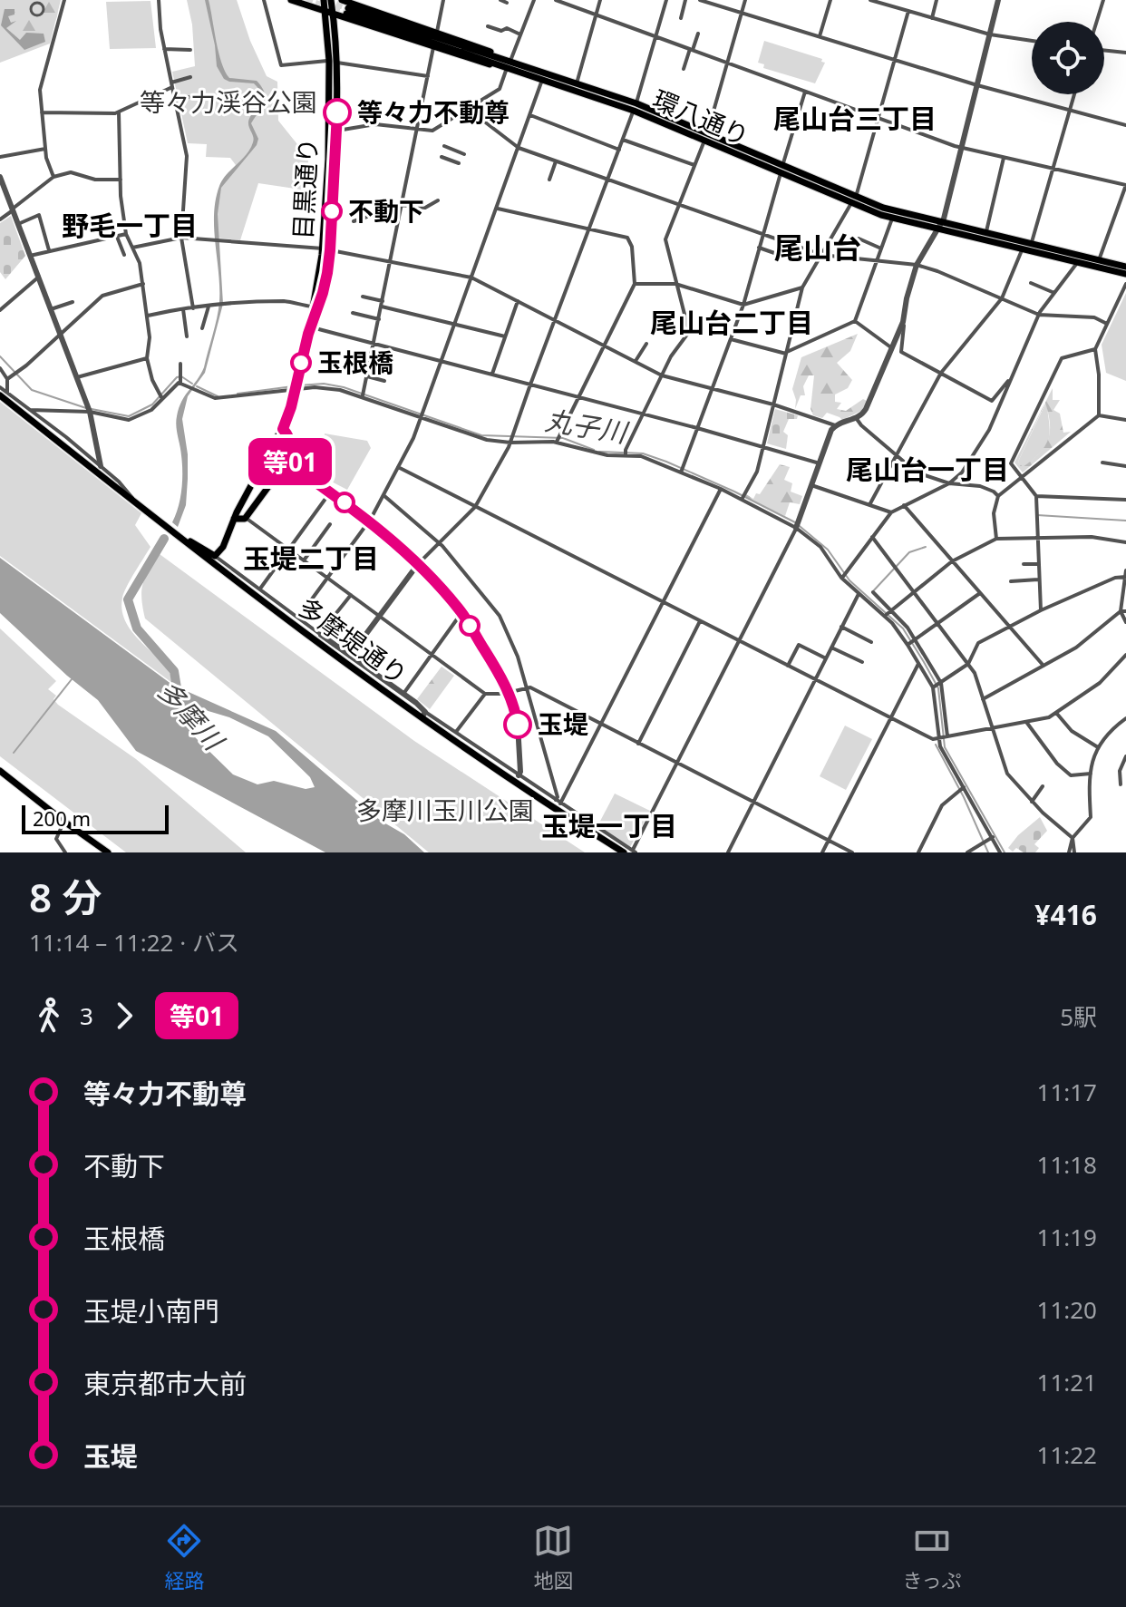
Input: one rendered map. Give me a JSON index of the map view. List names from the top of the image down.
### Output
{
  "streets": {
    "main road": ["環八通り", "目黒通り", "多摩堤通り"]
  },
  "districts": [
    "尾山台三丁目",
    "野毛一丁目",
    "尾山台",
    "尾山台二丁目",
    "尾山台一丁目",
    "玉堤二丁目",
    "玉堤一丁目"
  ],
  "water": ["丸子川", "多摩川"],
  "parks": ["等々力渓谷公園", "多摩川玉川公園"],
  "places": [
    "等々力不動尊",
    "不動下",
    "玉根橋",
    "玉堤"
  ],
  "lines": ["bus line 等01"],
  "scale_bar": "200 m",
  "page": {
    "on_map": "等01",
    "scale": "200 m",
    "heading": ["8 分", "11:14 – 11:22 · バス", "¥416"],
    "legs": ["3", "等01", "5駅"],
    "list": [
      {
        "name": "等々力不動尊",
        "value": "11:17"
      },
      {
        "name": "不動下",
        "value": "11:18"
      },
      {
        "name": "玉根橋",
        "value": "11:19"
      },
      {
        "name": "玉堤小南門",
        "value": "11:20"
      },
      {
        "name": "東京都市大前",
        "value": "11:21"
      },
      {
        "name": "玉堤",
        "value": "11:22"
      }
    ],
    "tabs": ["経路", "地図", "きっぷ"]
  }
}
